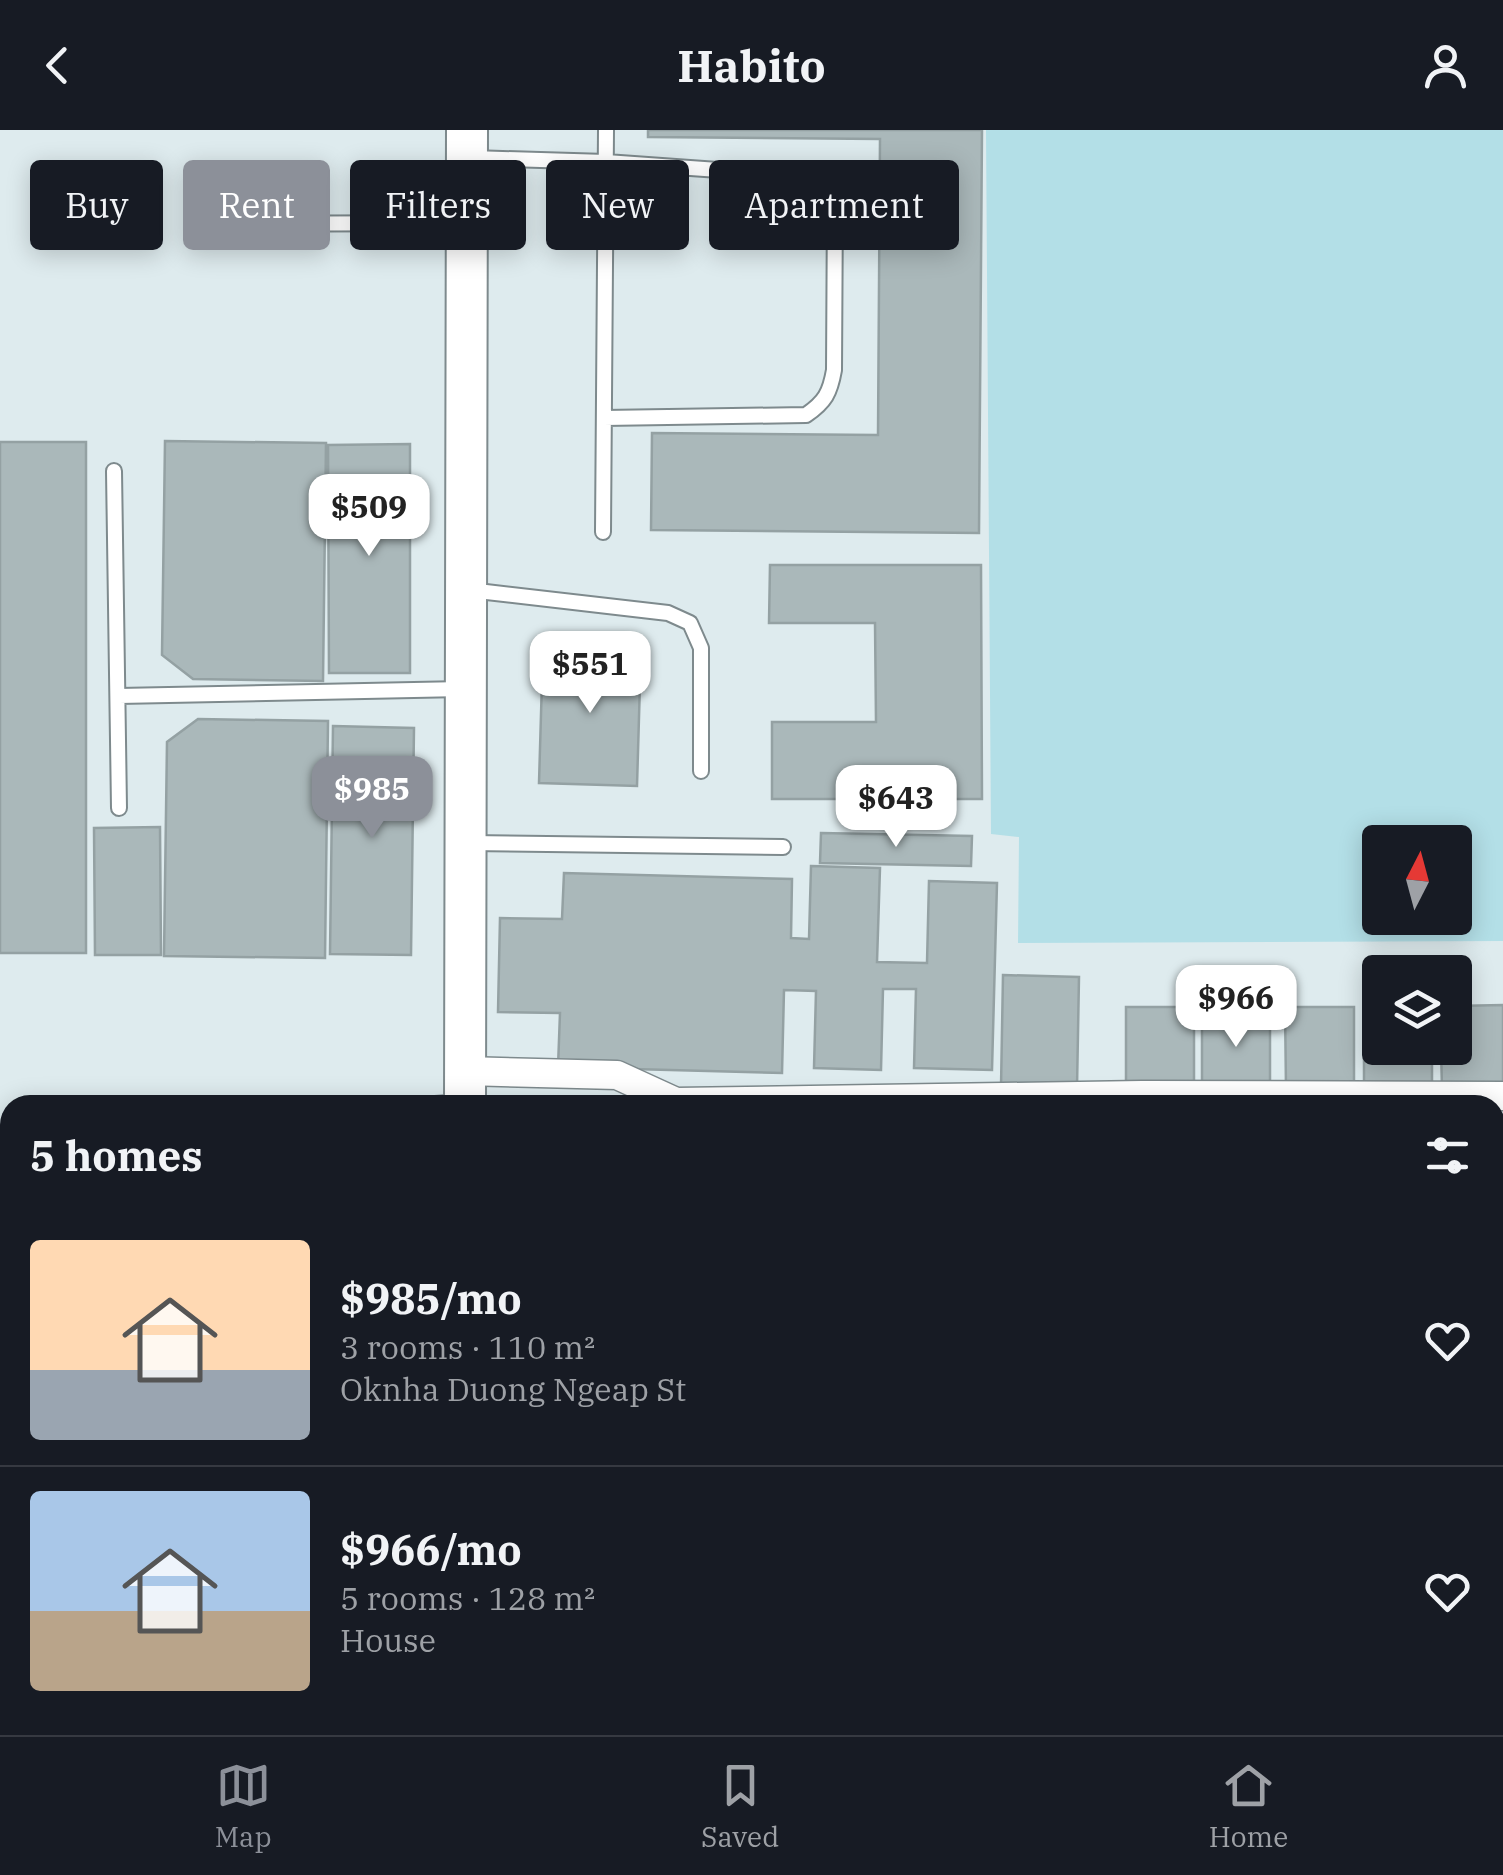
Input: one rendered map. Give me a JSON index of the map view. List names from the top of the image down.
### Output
{
  "north": "top",
  "page": {
    "header": "Habito",
    "chip": [
      "Buy",
      "Rent",
      "Filters",
      "New",
      "Apartment"
    ],
    "price": [
      "$509",
      "$551",
      "$985",
      "$643",
      "$966"
    ],
    "heading": "5 homes",
    "list": [
      {
        "name": "$985/mo",
        "note": "3 rooms · 110 m² · Oknha Duong Ngeap St"
      },
      {
        "name": "$966/mo",
        "note": "5 rooms · 128 m² · House"
      }
    ],
    "tabs": ["Map", "Saved", "Home"]
  }
}
